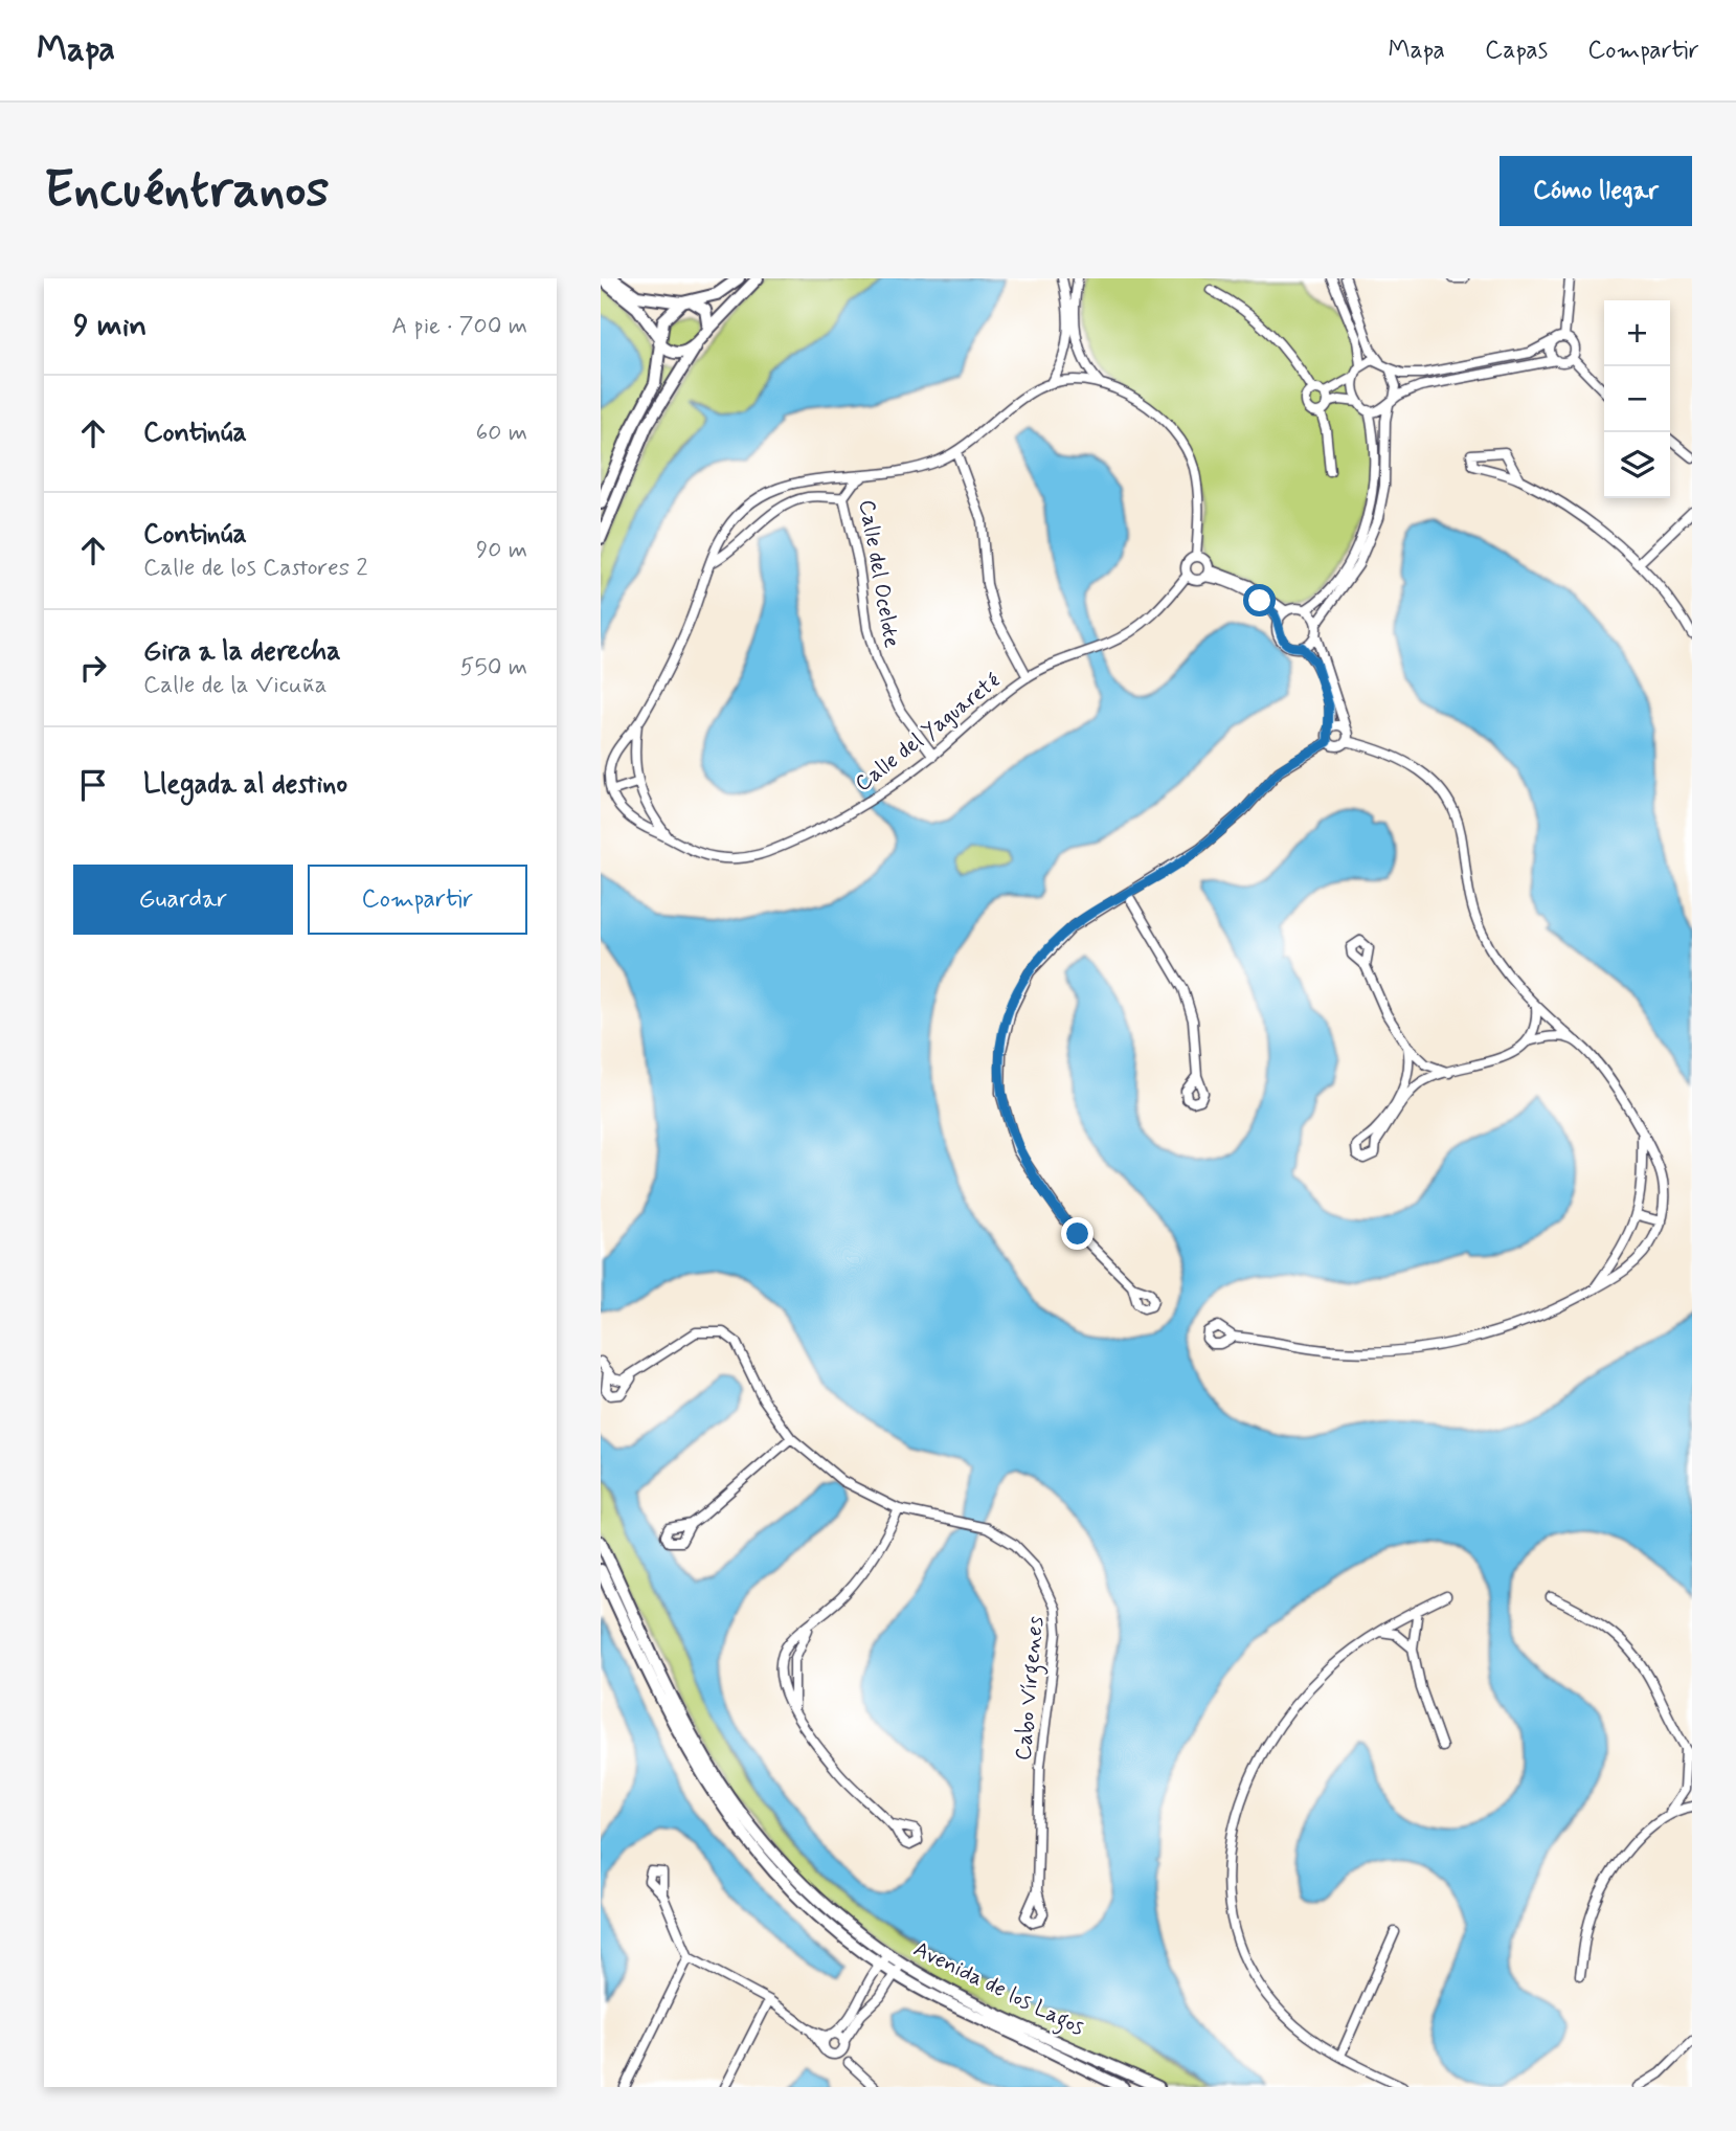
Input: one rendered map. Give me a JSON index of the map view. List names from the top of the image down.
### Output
{
  "streets": {
    "street": [
      "Calle del Ocelote",
      "Calle del Yaguareté",
      "Cabo Vírgenes",
      "Avenida de los Lagos"
    ]
  },
  "crossings": [
    ["Calle del Ocelote", "Calle del Yaguareté"]
  ],
  "page": {
    "header": "Mapa",
    "nav": ["Mapa", "Capas", "Compartir"],
    "buttons": [
      "Cómo llegar",
      ["Guardar", "Compartir"]
    ],
    "title": "Encuéntranos",
    "heading": ["9 min", "A pie · 700 m"],
    "map_buttons": ["+", "−"],
    "list": [
      ["Continúa", "60 m"],
      ["Continúa", "Calle de los Castores 2", "90 m"],
      ["Gira a la derecha", "Calle de la Vicuña", "550 m"],
      "Llegada al destino"
    ]
  }
}
